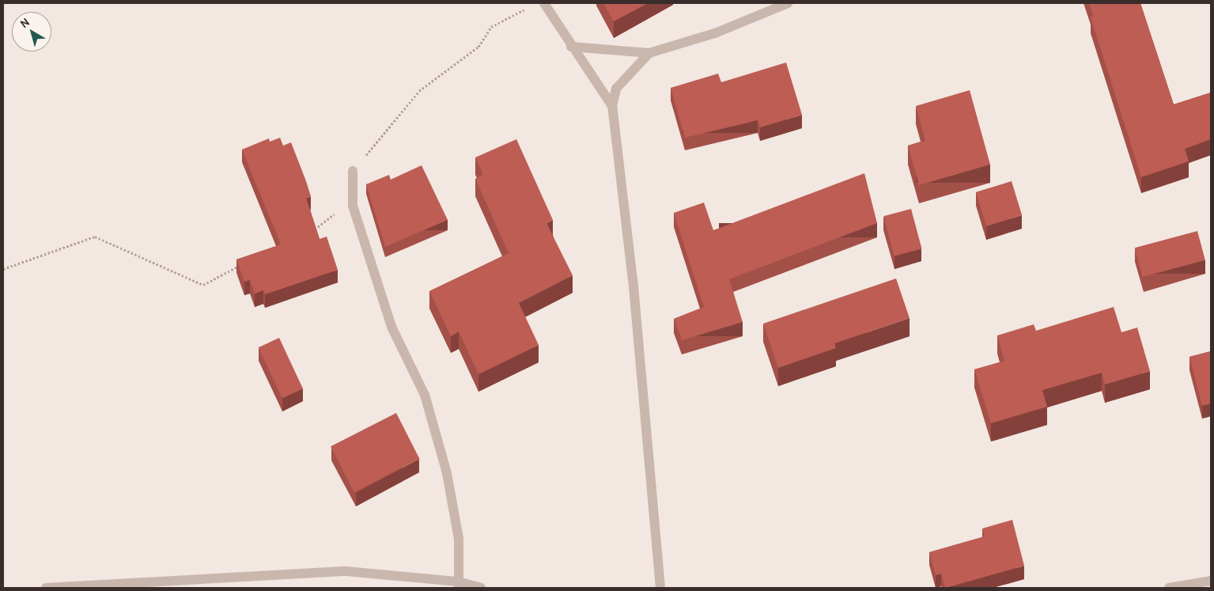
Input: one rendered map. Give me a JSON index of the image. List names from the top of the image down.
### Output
{
  "north": "top left"
}
